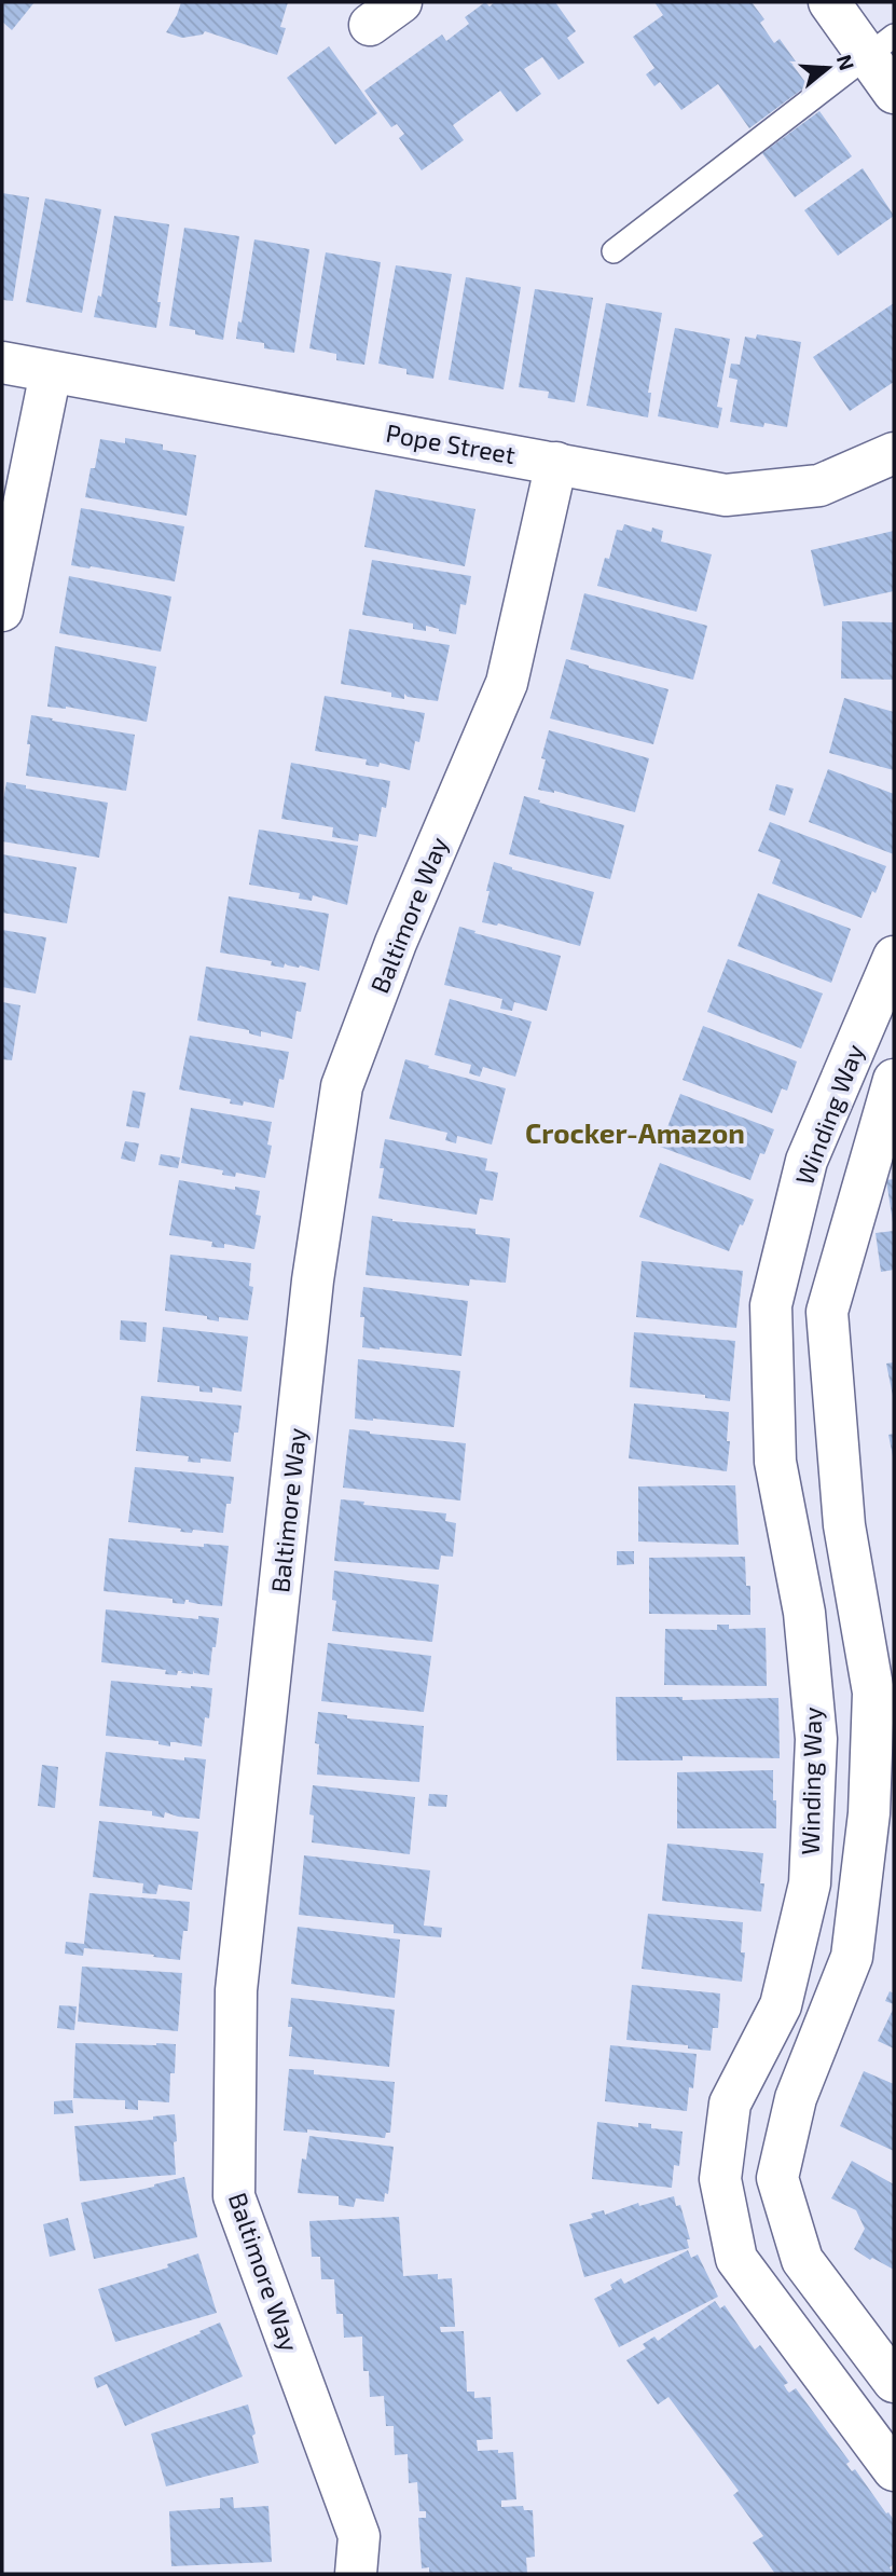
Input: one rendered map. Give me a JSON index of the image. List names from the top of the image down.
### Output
{
  "streets": {
    "street": ["Pope Street", "Baltimore Way", "Winding Way"]
  },
  "crossings": [
    ["Pope Street", "Baltimore Way"]
  ],
  "districts": ["Crocker-Amazon"],
  "north": "right"
}
